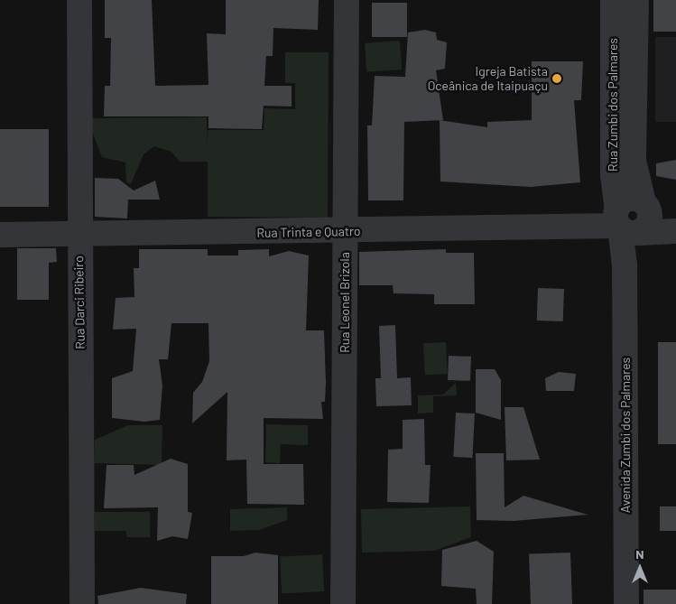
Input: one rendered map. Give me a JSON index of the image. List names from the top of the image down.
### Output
{
  "streets": {
    "street": [
      "Rua Zumbi dos Palmares",
      "Rua Trinta e Quatro",
      "Rua Darci Ribeiro",
      "Rua Leonel Brizola",
      "Avenida Zumbi dos Palmares"
    ]
  },
  "crossings": [
    ["Rua Zumbi dos Palmares", "Rua Trinta e Quatro"],
    ["Rua Zumbi dos Palmares", "Avenida Zumbi dos Palmares"],
    ["Rua Trinta e Quatro", "Rua Darci Ribeiro"],
    ["Rua Trinta e Quatro", "Rua Leonel Brizola"],
    ["Rua Trinta e Quatro", "Avenida Zumbi dos Palmares"]
  ],
  "places": ["Igreja Batista Oceânica de Itaipuaçu"],
  "north": "top"
}
